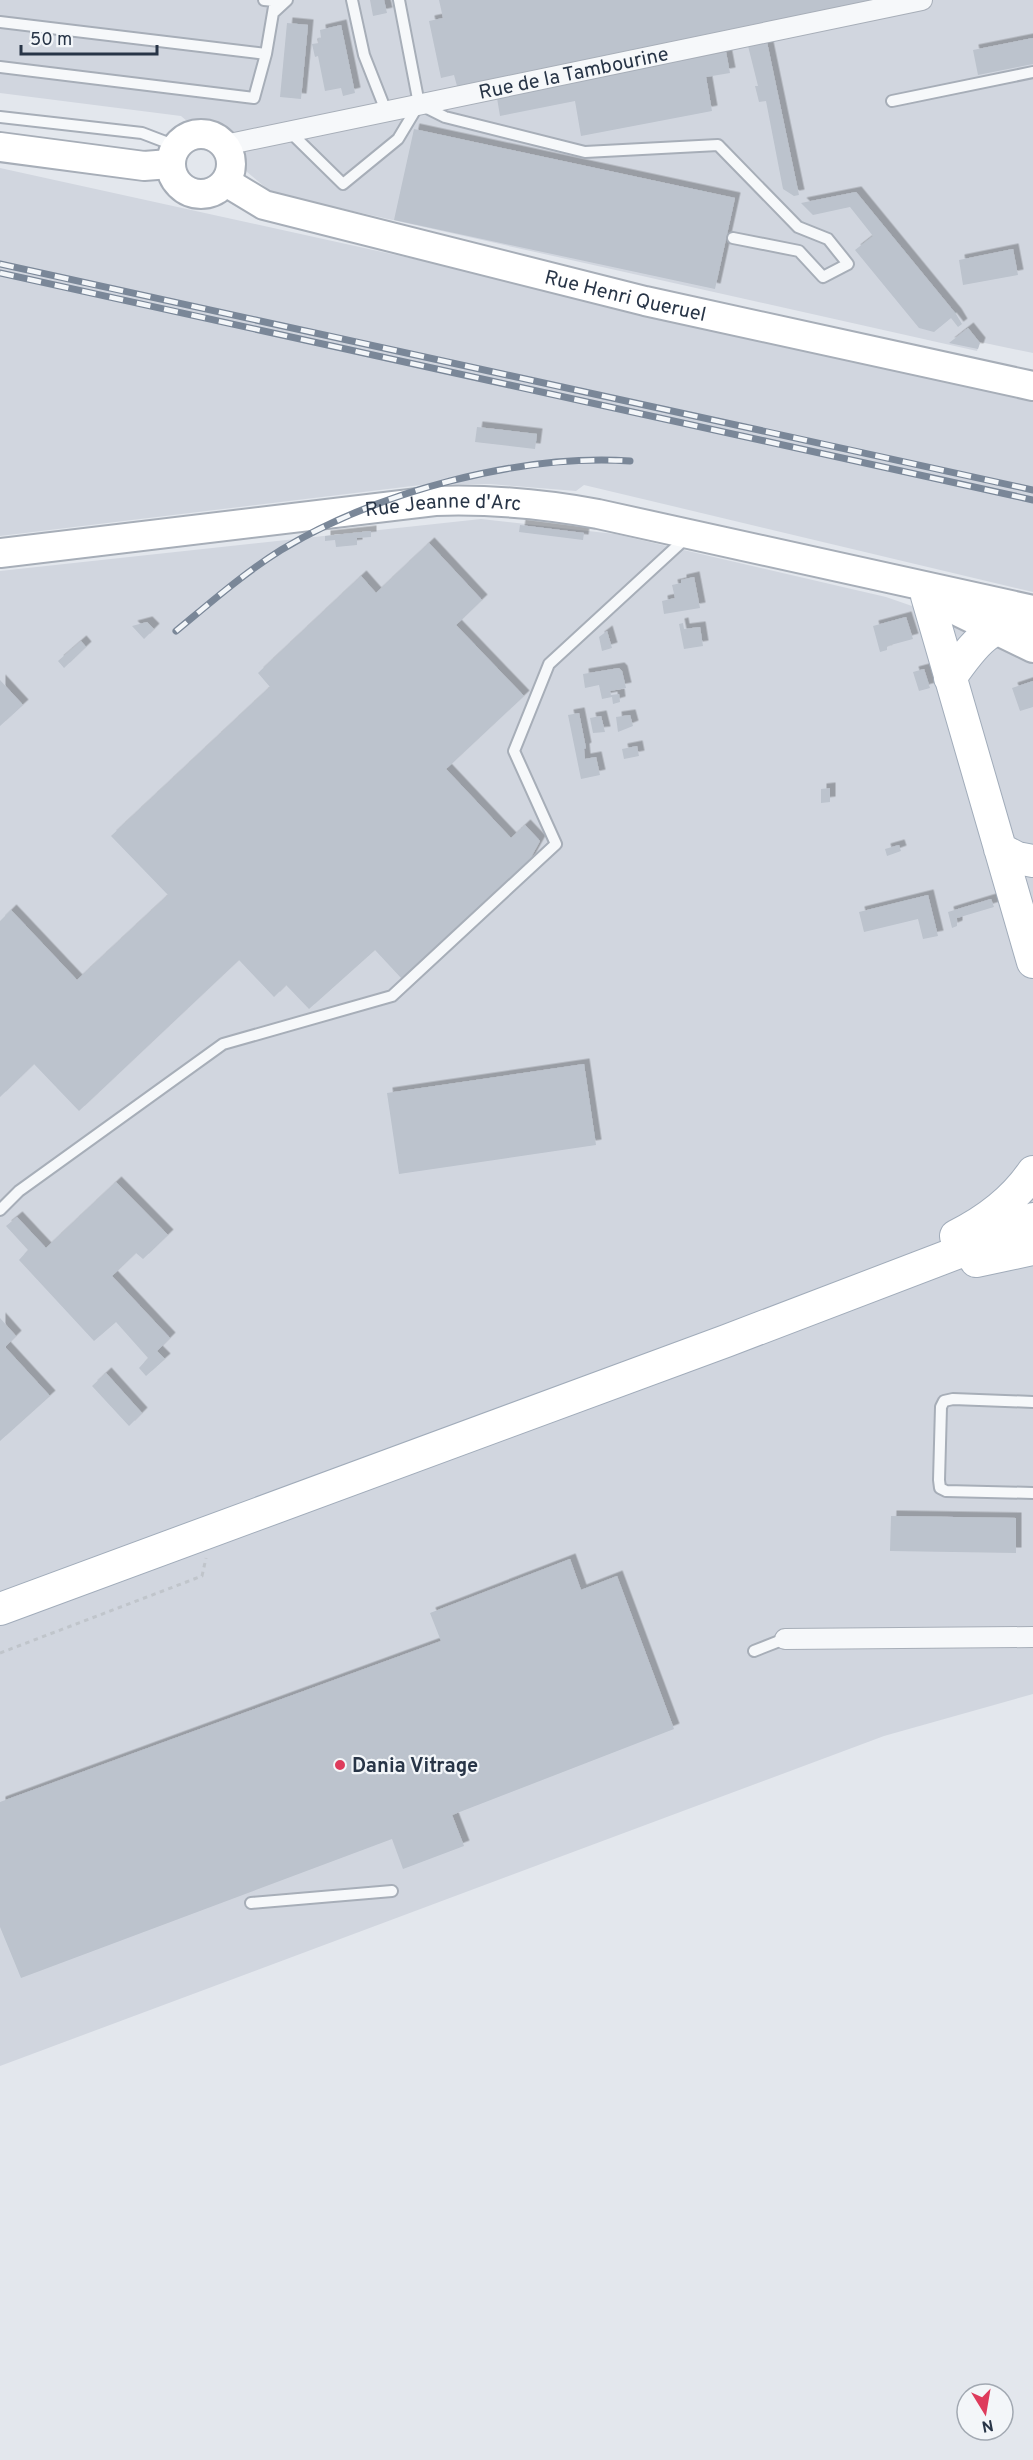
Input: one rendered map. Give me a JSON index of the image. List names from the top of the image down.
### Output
{
  "streets": {
    "main road": ["Rue Henri Queruel", "Rue Jeanne d'Arc"],
    "street": ["Rue de la Tambourine"]
  },
  "crossings": [
    ["Rue de la Tambourine", "Rue Henri Queruel"]
  ],
  "places": ["Dania Vitrage"],
  "scale_bar": "50 m",
  "north": "bottom"
}
